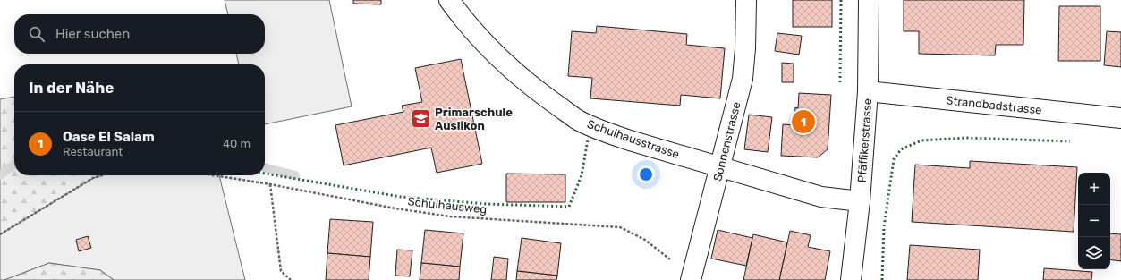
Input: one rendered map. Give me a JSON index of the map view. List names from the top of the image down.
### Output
{
  "streets": {
    "street": [
      "Strandbadstrasse",
      "Schulhausstrasse",
      "Pfäffikerstrasse",
      "Sonnenstrasse"
    ],
    "path": ["Schulhausweg"]
  },
  "crossings": [
    ["Strandbadstrasse", "Pfäffikerstrasse"],
    ["Schulhausstrasse", "Pfäffikerstrasse"],
    ["Schulhausstrasse", "Sonnenstrasse"],
    ["Sonnenstrasse", "Schulhausweg"]
  ],
  "places": {
    "school or university": ["Primarschule Auslikon"]
  },
  "page": {
    "search": "Hier suchen",
    "heading": "In der Nähe",
    "pins": "1",
    "list": [
      {
        "mark": "1",
        "name": "Oase El Salam",
        "note": "Restaurant",
        "value": "40 m"
      }
    ],
    "map_buttons": ["+", "−"]
  }
}
